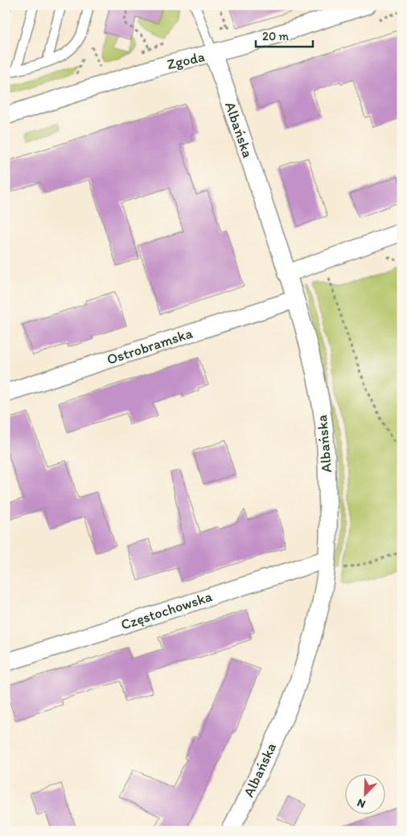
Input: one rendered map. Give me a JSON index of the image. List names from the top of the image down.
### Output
{
  "streets": {
    "street": [
      "Zgoda",
      "Albańska",
      "Ostrobramska",
      "Częstochowska"
    ]
  },
  "crossings": [
    ["Zgoda", "Albańska"],
    ["Albańska", "Ostrobramska"],
    ["Albańska", "Częstochowska"]
  ],
  "scale_bar": "20 m",
  "north": "bottom left"
}
